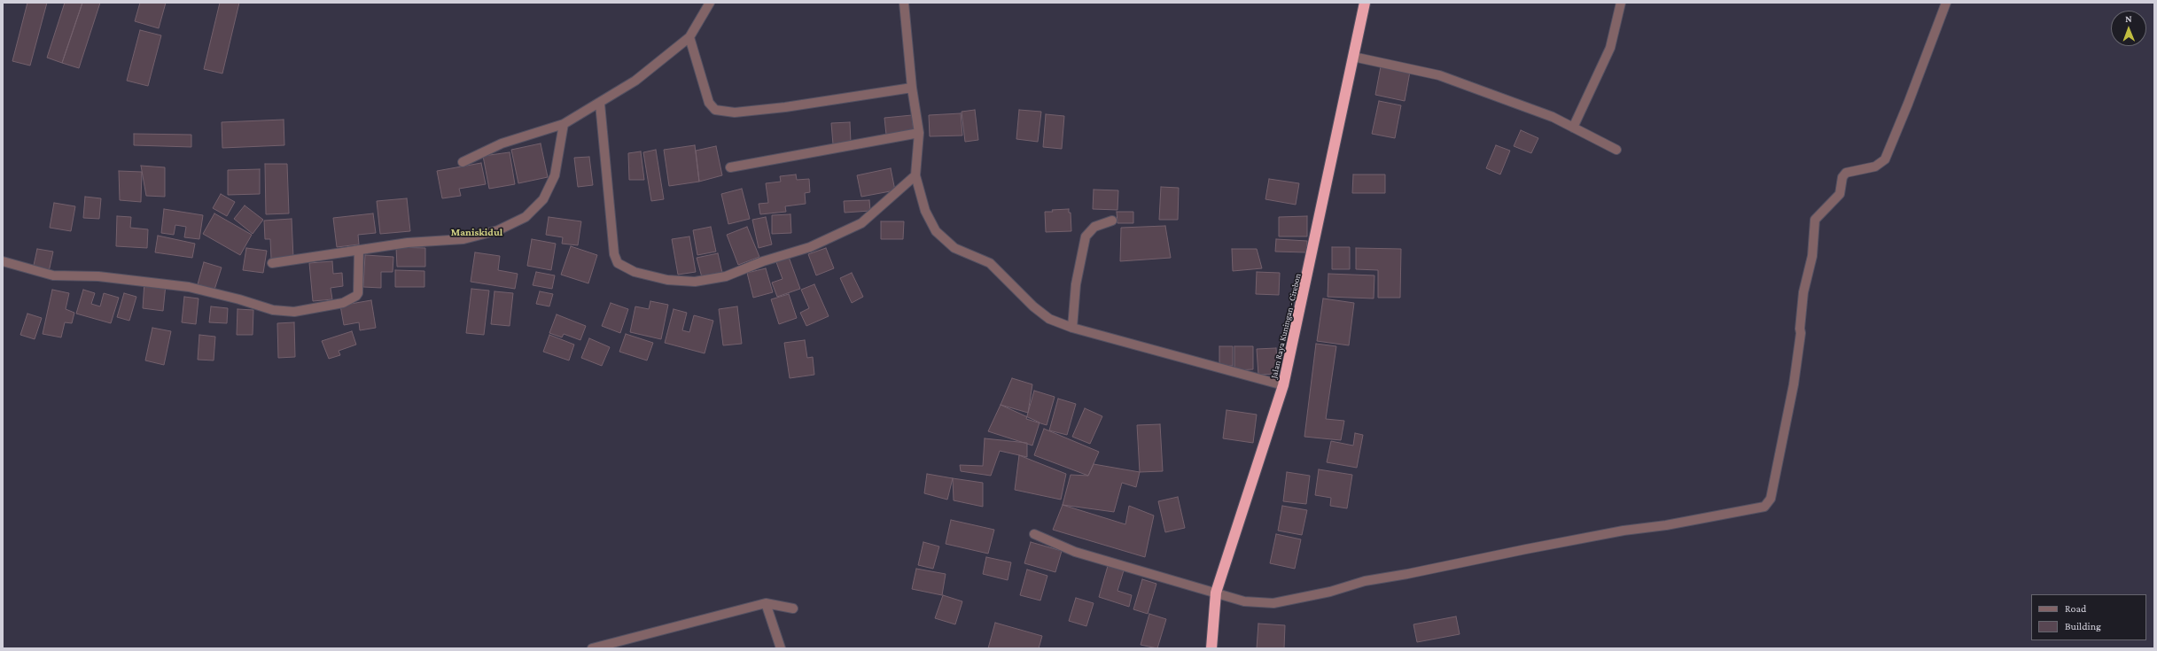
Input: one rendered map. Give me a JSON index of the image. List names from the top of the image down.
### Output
{
  "streets": {
    "highway": ["Jalan Raya Kuningan - Cirebon"]
  },
  "districts": ["Maniskidul"],
  "legend": ["Road", "Building"],
  "north": "top"
}
